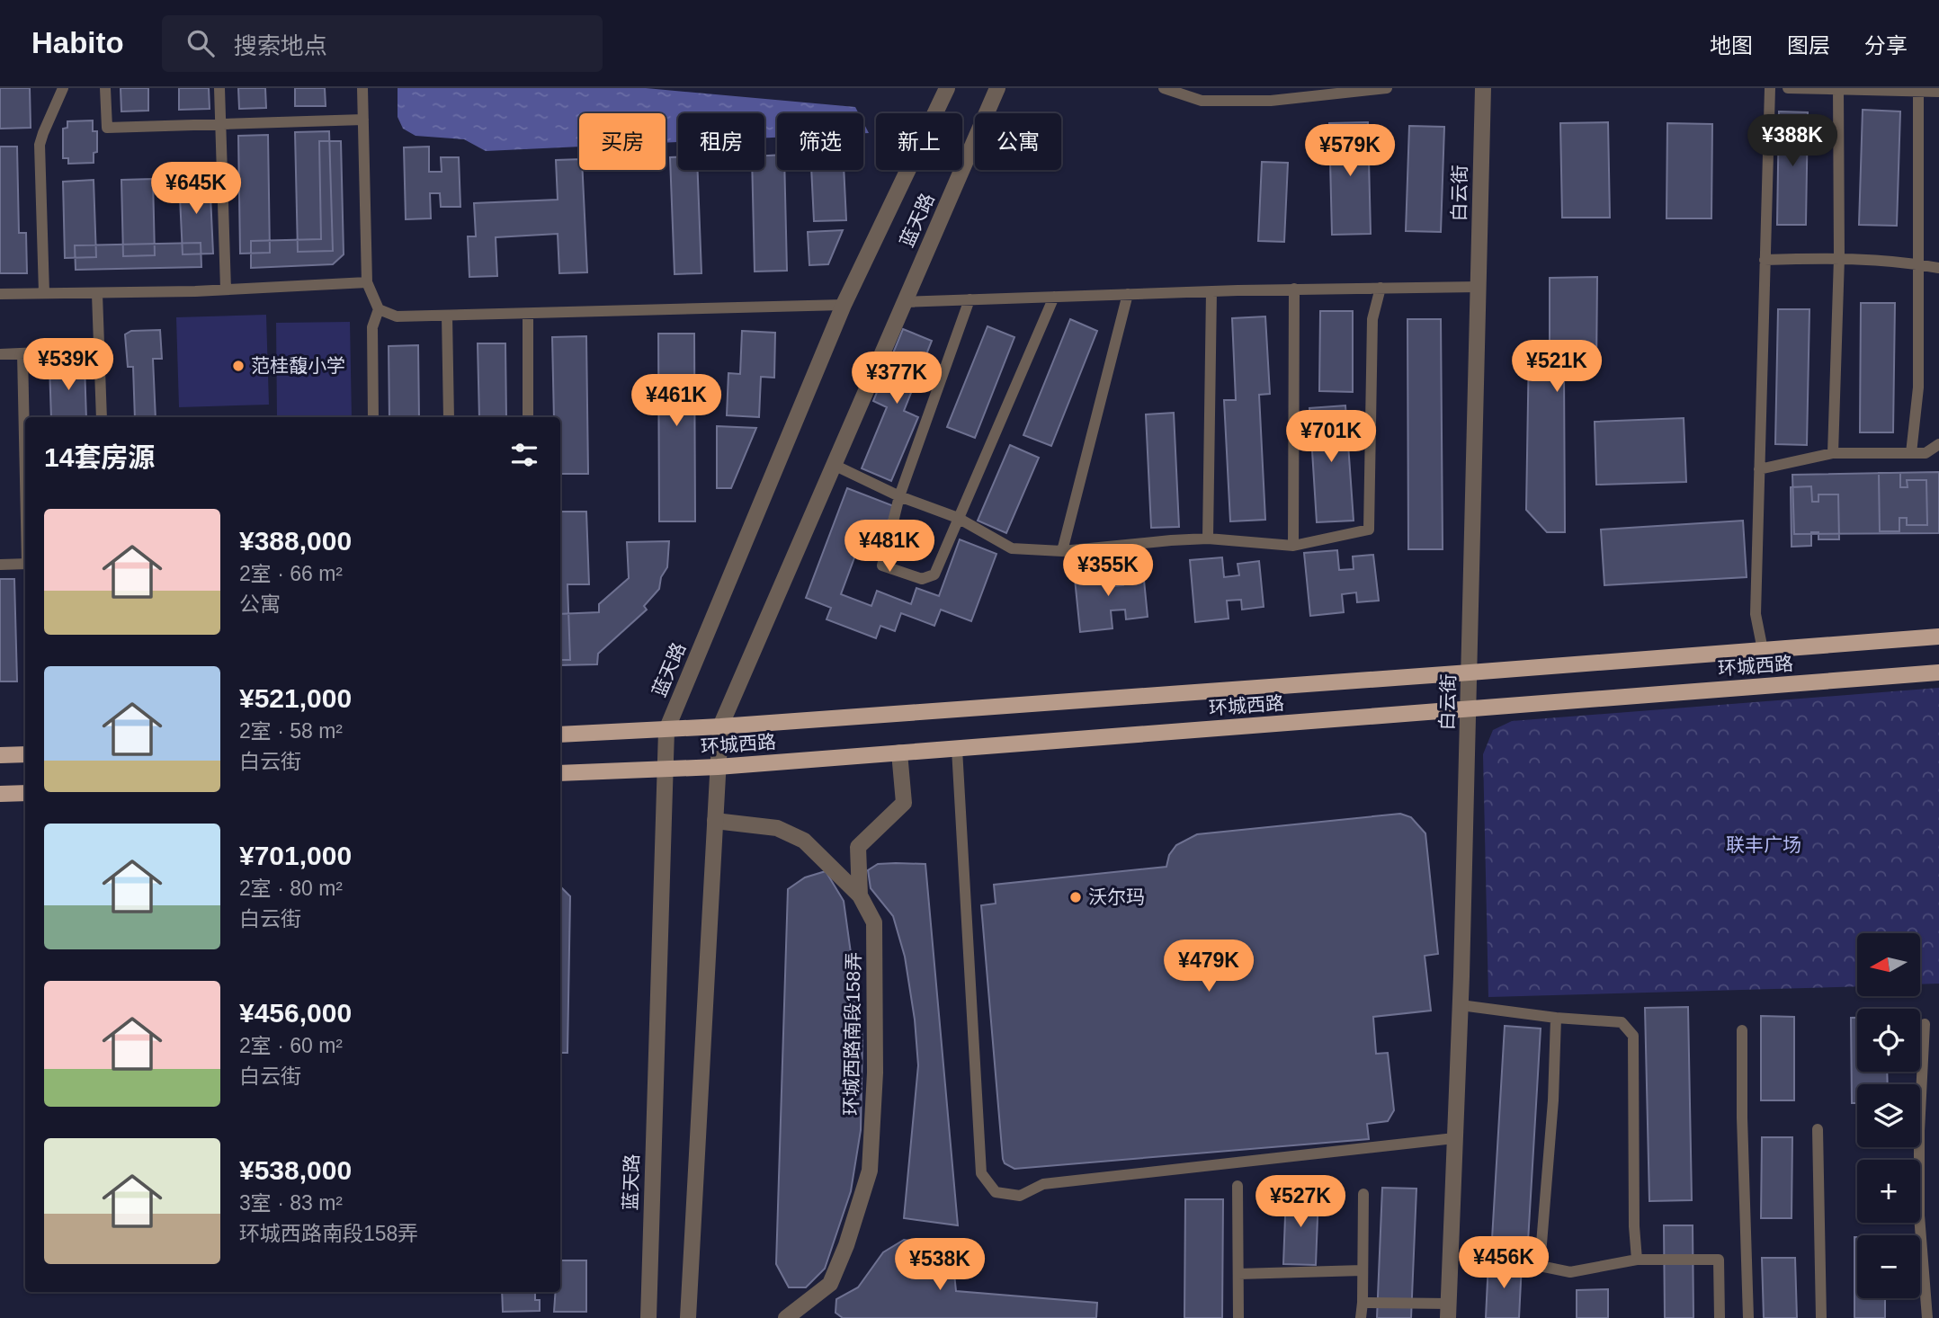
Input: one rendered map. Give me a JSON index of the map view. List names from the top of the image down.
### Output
{
  "streets": {
    "main road": ["环城西路"],
    "street": ["白云街", "蓝天路", "环城西路南段158弄"]
  },
  "crossings": [
    ["白云街", "环城西路"],
    ["蓝天路", "环城西路"],
    ["蓝天路", "环城西路南段158弄"]
  ],
  "parks": ["联丰广场"],
  "places": ["范桂馥小学", "沃尔玛"],
  "north": "left",
  "page": {
    "header": "Habito",
    "search": "搜索地点",
    "nav": ["地图", "图层", "分享"],
    "chip": [
      "买房",
      "租房",
      "筛选",
      "新上",
      "公寓"
    ],
    "price": [
      "¥388K",
      "¥579K",
      "¥645K",
      "¥539K",
      "¥521K",
      "¥377K",
      "¥461K",
      "¥701K",
      "¥481K",
      "¥355K",
      "¥479K",
      "¥527K",
      "¥456K",
      "¥538K"
    ],
    "heading": "14套房源",
    "list": [
      {
        "name": "¥388,000",
        "note": "2室 · 66 m² · 公寓"
      },
      {
        "name": "¥521,000",
        "note": "2室 · 58 m² · 白云街"
      },
      {
        "name": "¥701,000",
        "note": "2室 · 80 m² · 白云街"
      },
      {
        "name": "¥456,000",
        "note": "2室 · 60 m² · 白云街"
      },
      {
        "name": "¥538,000",
        "note": "3室 · 83 m² · 环城西路南段158弄"
      }
    ],
    "map_buttons": ["+", "−"]
  }
}
